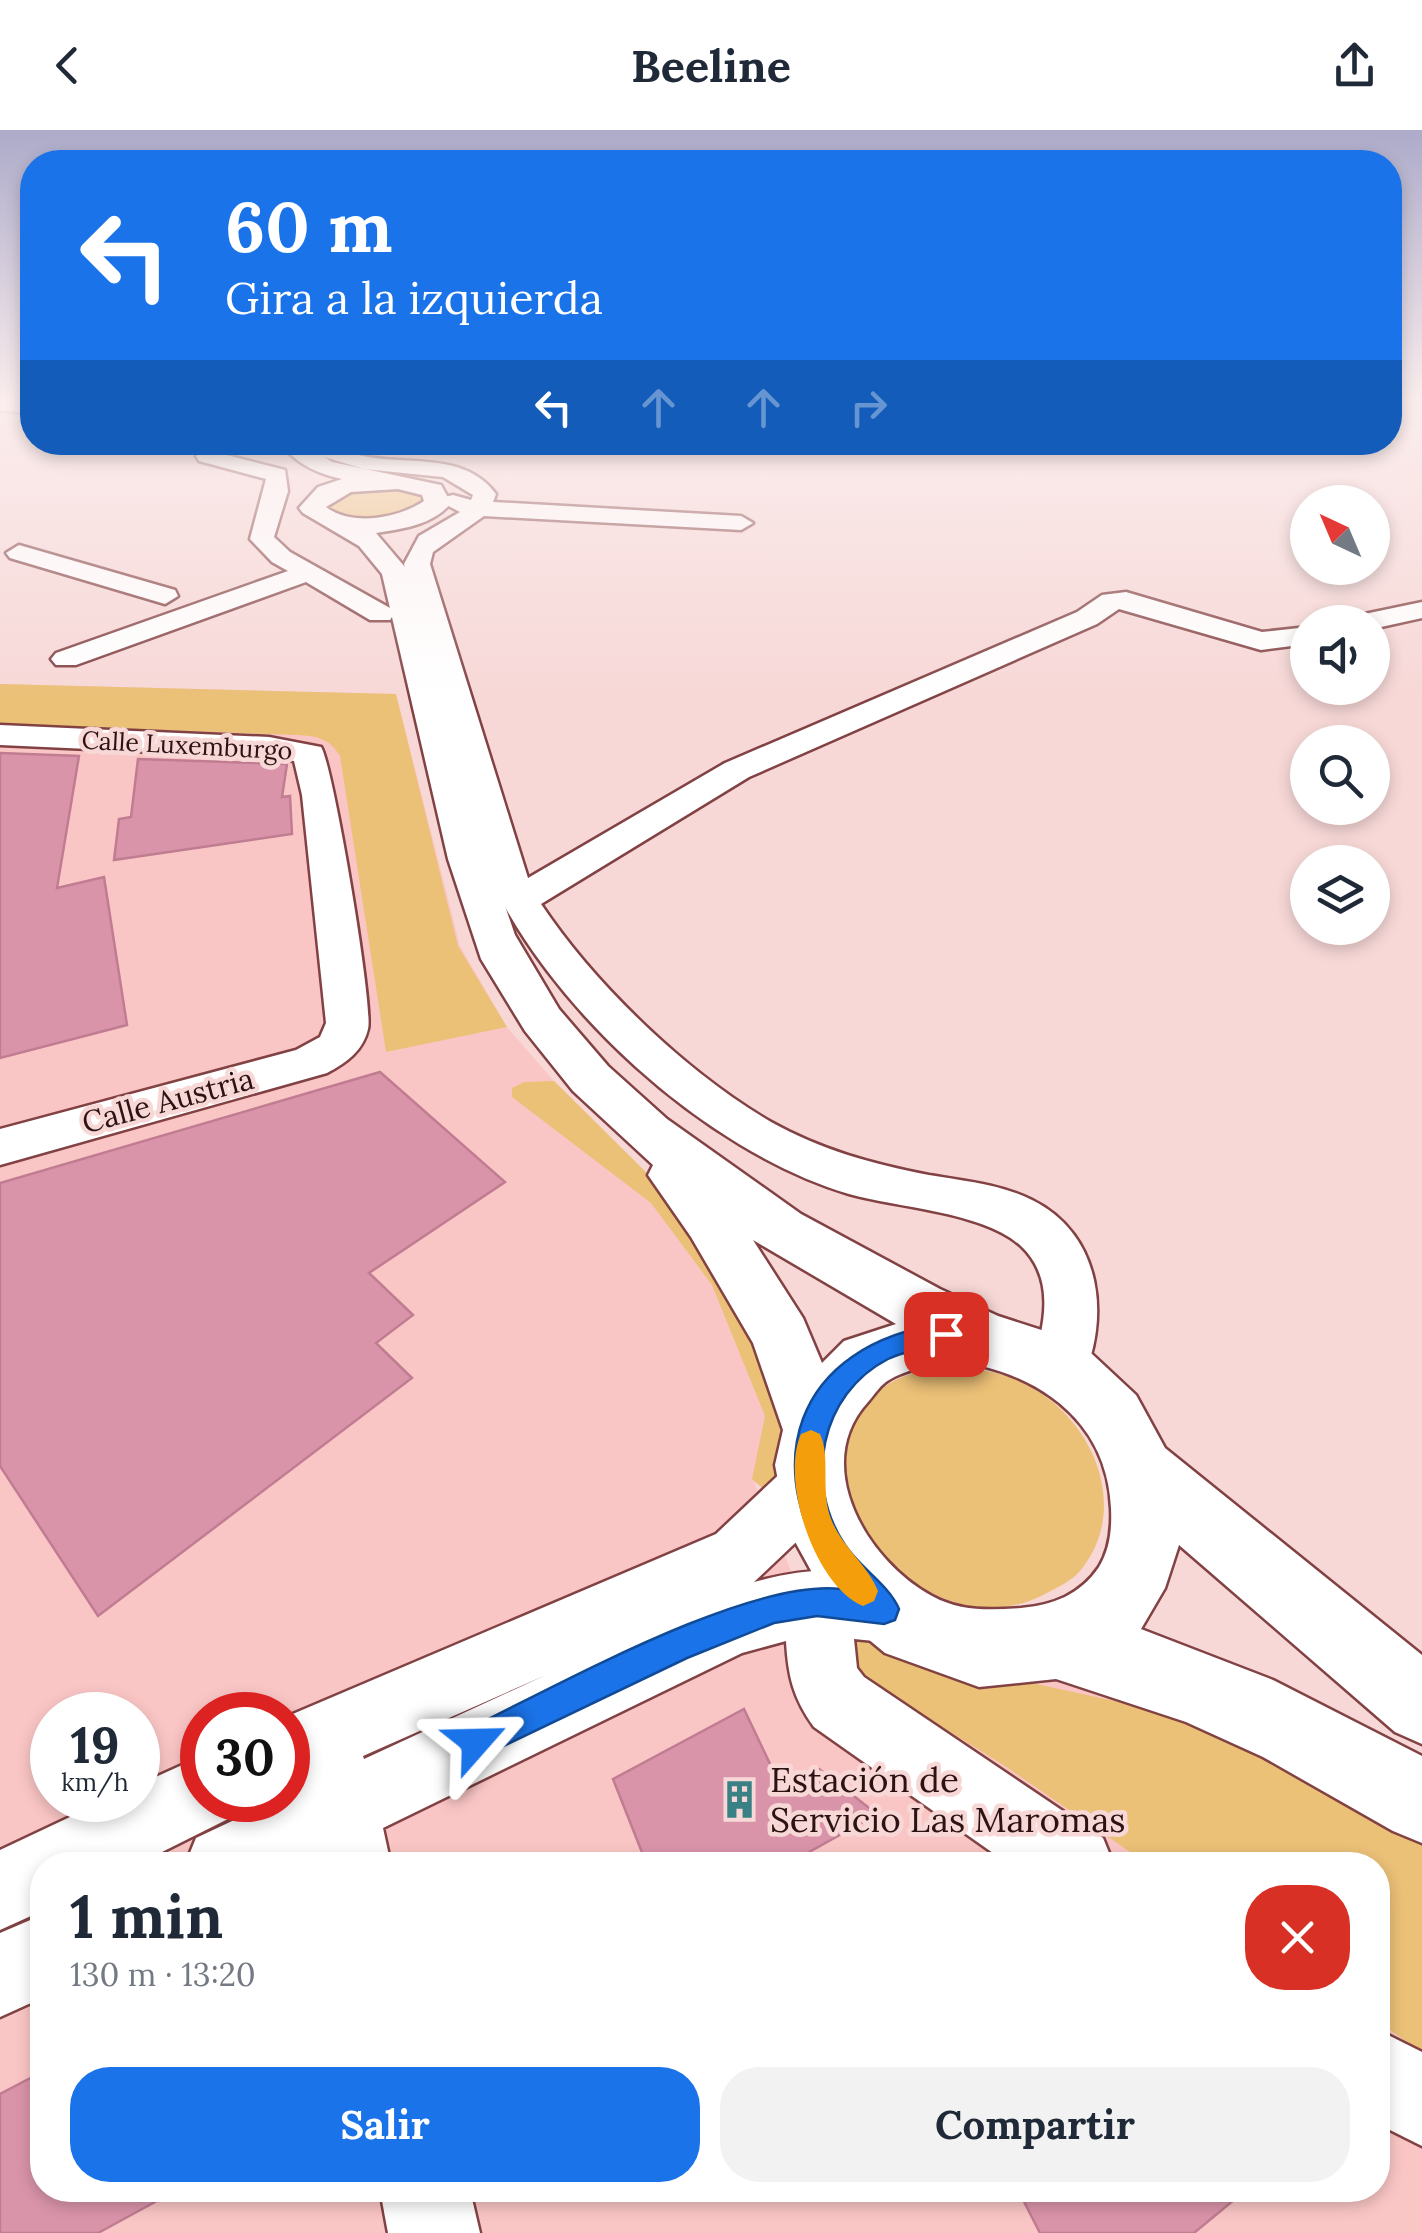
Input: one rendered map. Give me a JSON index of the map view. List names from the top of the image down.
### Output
{
  "streets": {
    "street": ["Calle Luxemburgo", "Calle Austria"]
  },
  "crossings": [
    ["Calle Luxemburgo", "Calle Austria"]
  ],
  "places": {
    "building": ["Estación de Servicio Las Maromas"]
  },
  "north": "top left",
  "page": {
    "header": "Beeline",
    "turn": ["60 m", "Gira a la izquierda"],
    "speed": "19 km/h",
    "limit": "30",
    "heading": ["1 min", "130 m · 13:20"],
    "buttons": ["Salir", "Compartir"]
  }
}
